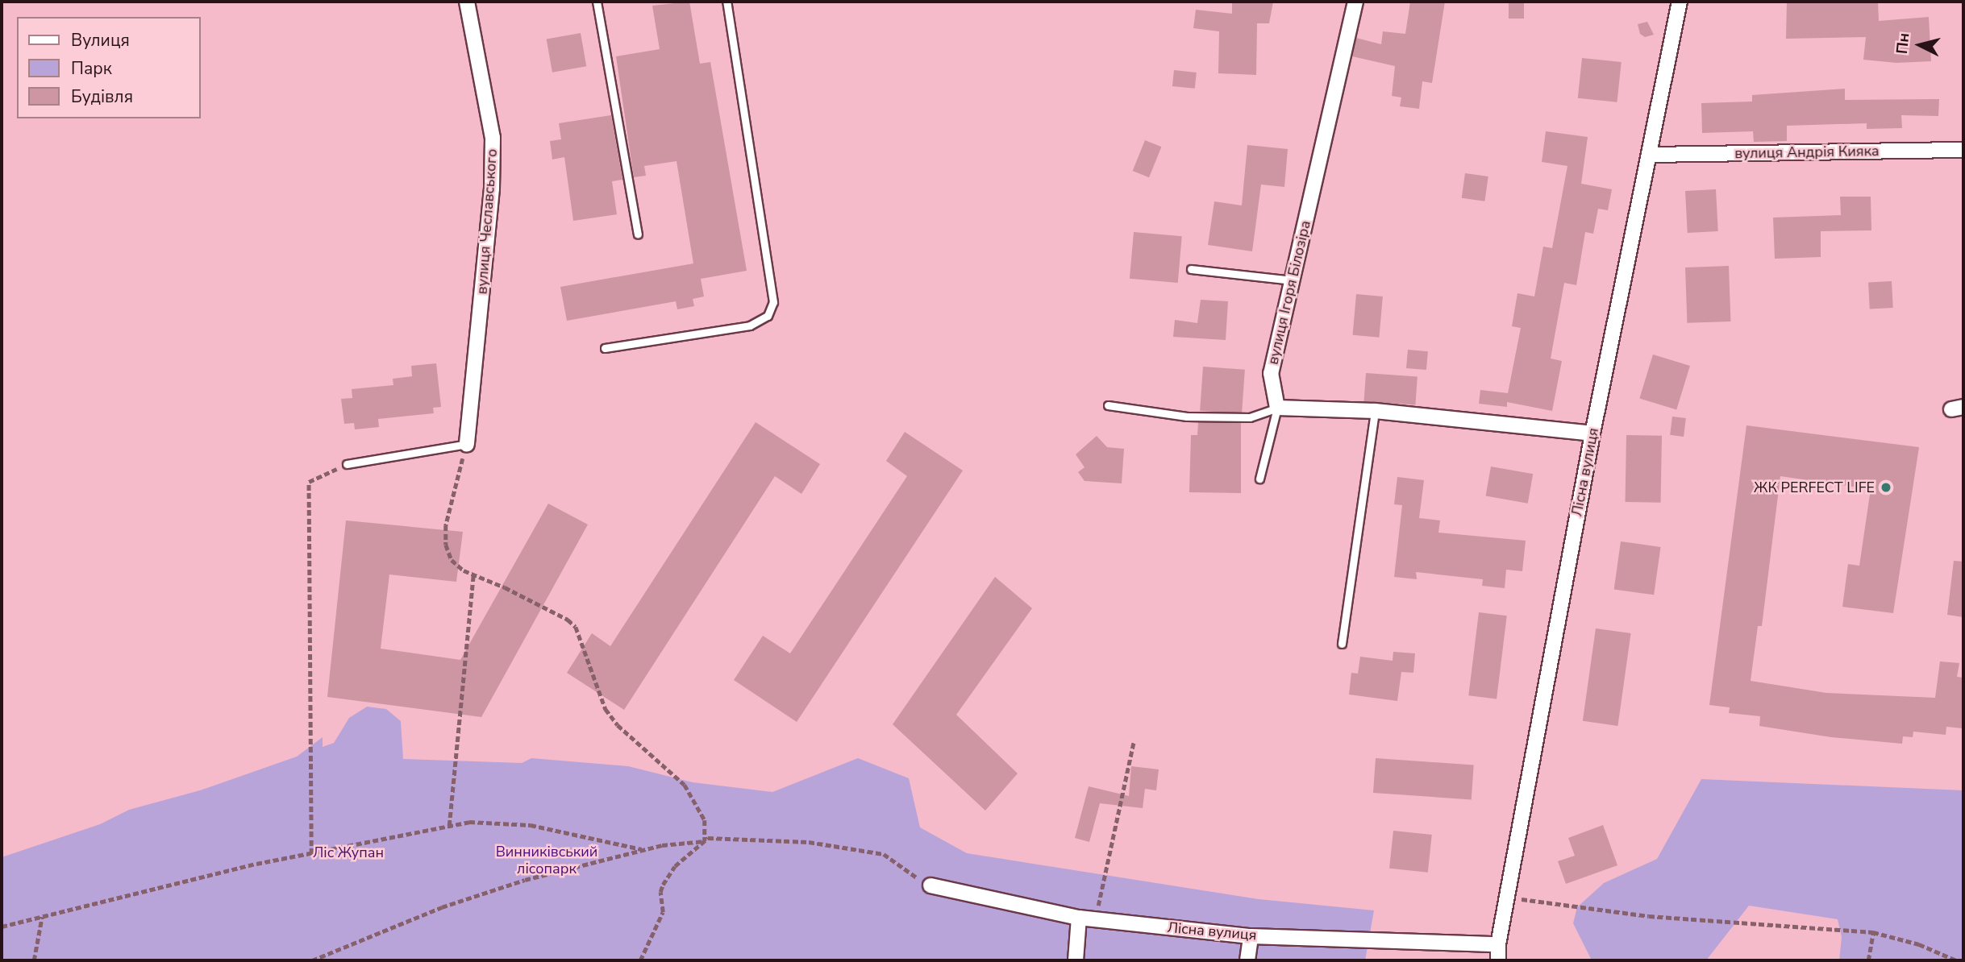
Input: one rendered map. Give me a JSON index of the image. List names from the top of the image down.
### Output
{
  "streets": {
    "street": [
      "вулиця Андрія Кияка",
      "вулиця Чеславського",
      "вулиця Ігоря Білозіра",
      "Лісна вулиця"
    ]
  },
  "crossings": [
    ["вулиця Андрія Кияка", "Лісна вулиця"]
  ],
  "parks": ["Ліс Жупан", "Винниківський лісопарк"],
  "places": ["ЖК PERFECT LIFE"],
  "legend": ["Вулиця", "Парк", "Будівля"],
  "north": "left"
}
